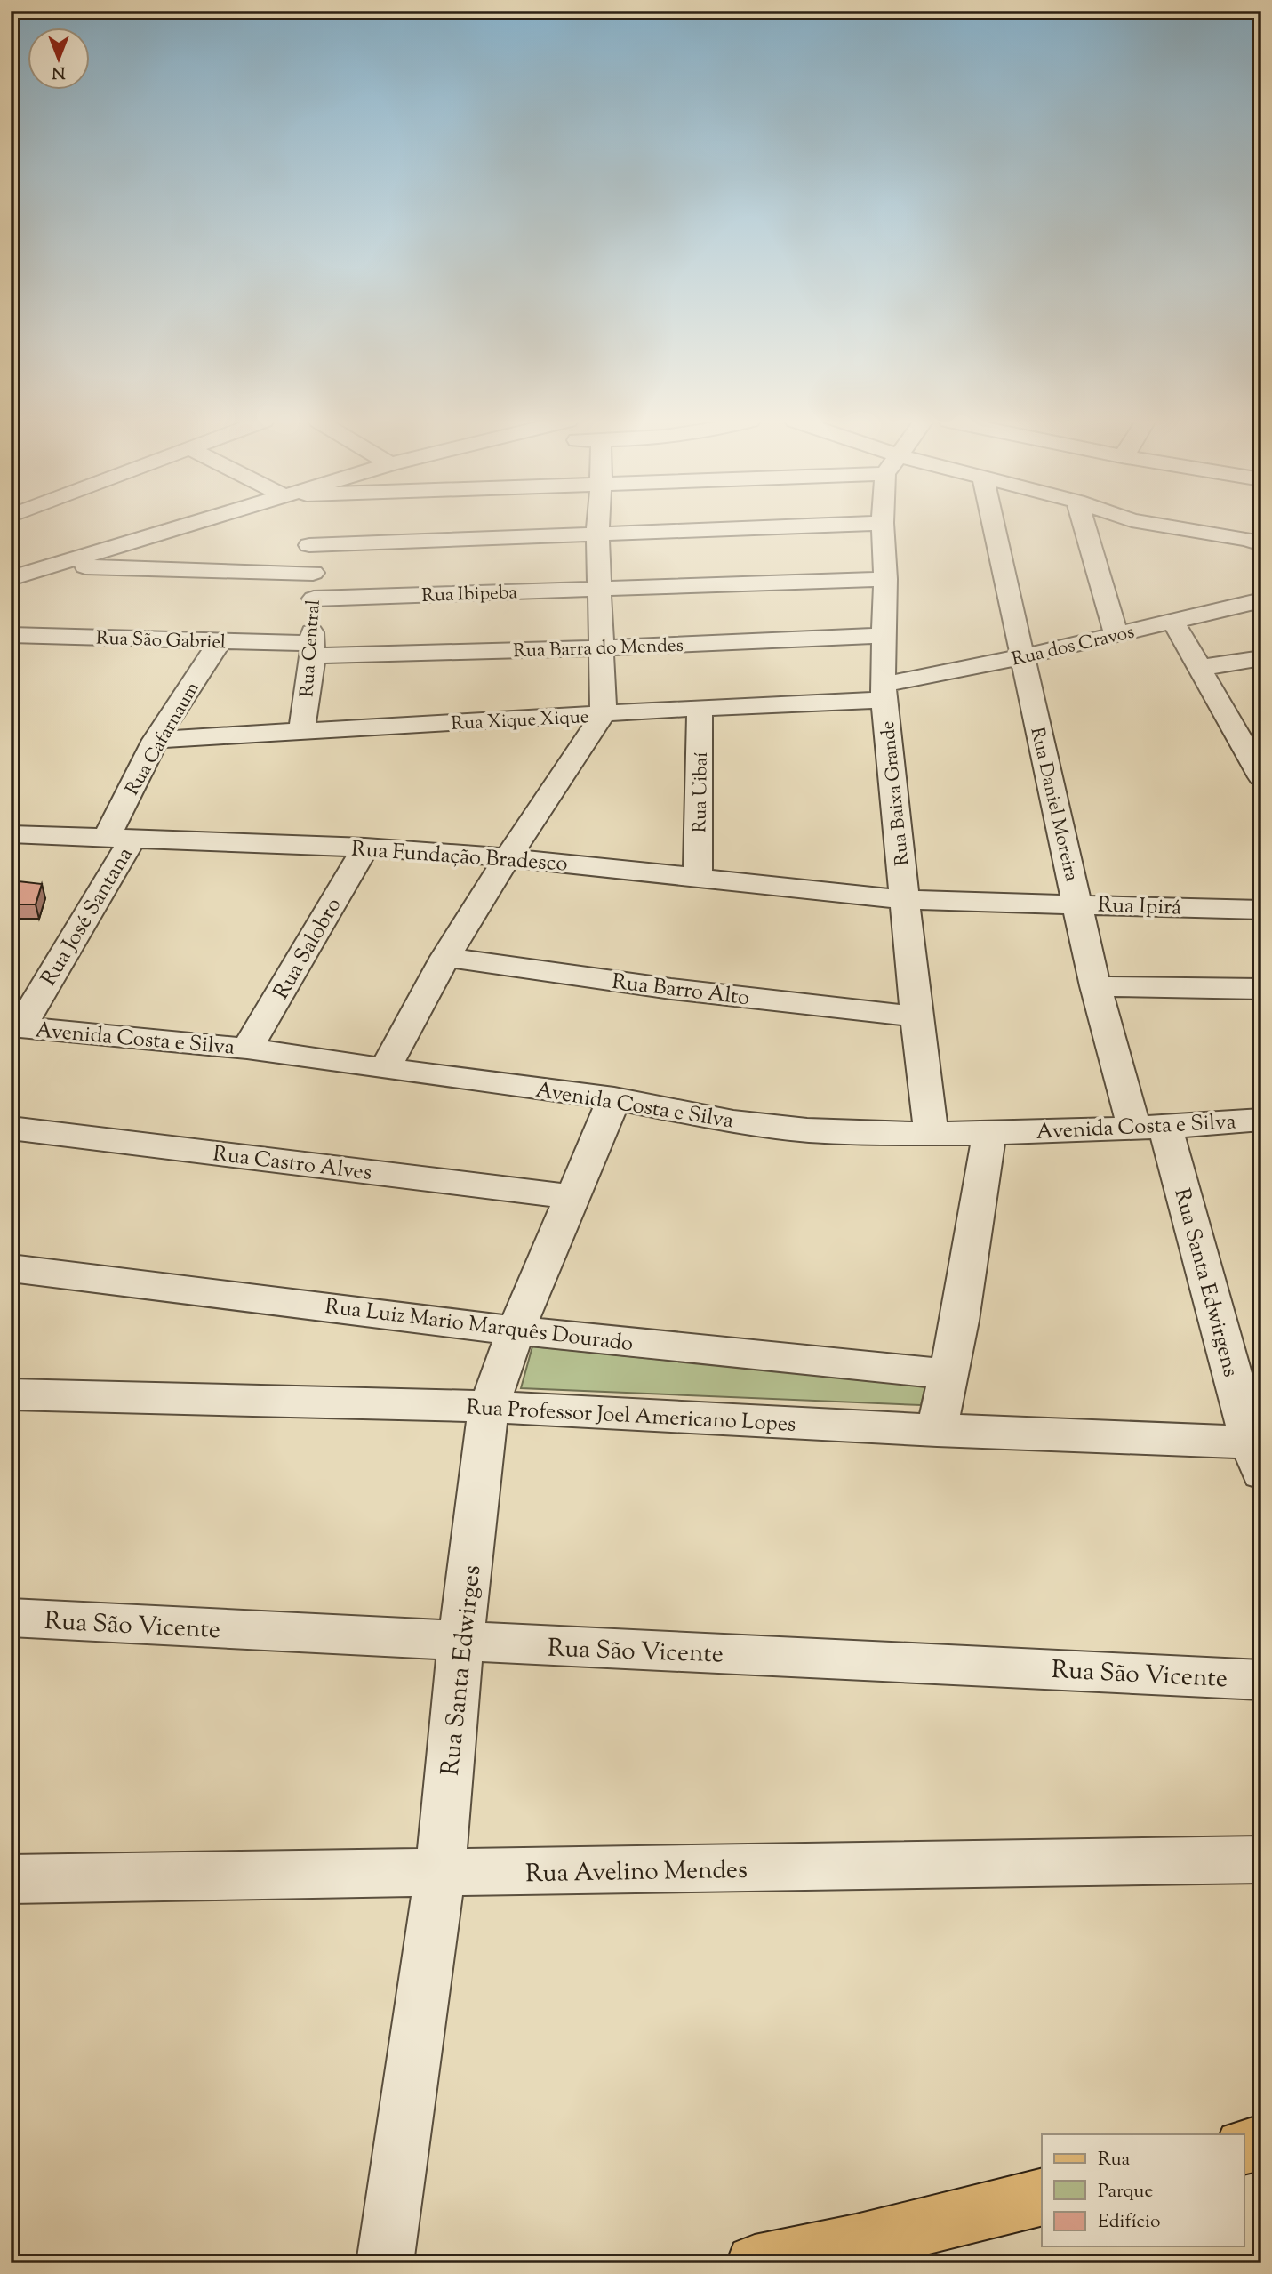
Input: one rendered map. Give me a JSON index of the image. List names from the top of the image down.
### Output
{
  "streets": {
    "street": [
      "Rua Ibipeba",
      "Rua São Gabriel",
      "Rua dos Cravos",
      "Rua Barra do Mendes",
      "Rua Central",
      "Rua Xique Xique",
      "Rua Cafarnaum",
      "Rua Uibaí",
      "Rua Baixa Grande",
      "Rua Daniel Moreira",
      "Rua Fundação Bradesco",
      "Rua Ipirá",
      "Rua José Santana",
      "Rua Salobro",
      "Rua Barro Alto",
      "Avenida Costa e Silva",
      "Rua Castro Alves",
      "Rua Santa Edwirgens",
      "Rua Luiz Mario Marquês Dourado",
      "Rua Professor Joel Americano Lopes",
      "Rua São Vicente",
      "Rua Santa Edwirges",
      "Rua Avelino Mendes"
    ]
  },
  "crossings": [
    ["Rua Ibipeba", "Rua Central"],
    ["Rua Ibipeba", "Rua Baixa Grande"],
    ["Rua São Gabriel", "Rua Barra do Mendes"],
    ["Rua São Gabriel", "Rua Central"],
    ["Rua São Gabriel", "Rua Cafarnaum"],
    ["Rua dos Cravos", "Rua Xique Xique"],
    ["Rua dos Cravos", "Rua Baixa Grande"],
    ["Rua dos Cravos", "Rua Daniel Moreira"],
    ["Rua Barra do Mendes", "Rua Central"],
    ["Rua Barra do Mendes", "Rua Baixa Grande"],
    ["Rua Central", "Rua Xique Xique"],
    ["Rua Xique Xique", "Rua Cafarnaum"],
    ["Rua Xique Xique", "Rua Uibaí"],
    ["Rua Xique Xique", "Rua Baixa Grande"],
    ["Rua Cafarnaum", "Rua Fundação Bradesco"],
    ["Rua Cafarnaum", "Rua José Santana"],
    ["Rua Uibaí", "Rua Fundação Bradesco"],
    ["Rua Baixa Grande", "Rua Fundação Bradesco"],
    ["Rua Baixa Grande", "Rua Ipirá"],
    ["Rua Baixa Grande", "Rua Barro Alto"],
    ["Rua Baixa Grande", "Avenida Costa e Silva"],
    ["Rua Daniel Moreira", "Rua Ipirá"],
    ["Rua Daniel Moreira", "Avenida Costa e Silva"],
    ["Rua Daniel Moreira", "Rua Santa Edwirgens"],
    ["Rua Fundação Bradesco", "Rua Ipirá"],
    ["Rua Fundação Bradesco", "Rua José Santana"],
    ["Rua Fundação Bradesco", "Rua Salobro"],
    ["Rua José Santana", "Avenida Costa e Silva"],
    ["Rua Salobro", "Avenida Costa e Silva"],
    ["Avenida Costa e Silva", "Rua Santa Edwirgens"],
    ["Avenida Costa e Silva", "Rua Santa Edwirges"],
    ["Rua Castro Alves", "Rua Santa Edwirges"],
    ["Rua Santa Edwirgens", "Rua Professor Joel Americano Lopes"],
    ["Rua Luiz Mario Marquês Dourado", "Rua Santa Edwirges"],
    ["Rua Professor Joel Americano Lopes", "Rua Santa Edwirges"],
    ["Rua São Vicente", "Rua Santa Edwirges"],
    ["Rua Santa Edwirges", "Rua Avelino Mendes"]
  ],
  "legend": ["Rua", "Parque", "Edifício"],
  "north": "bottom"
}
